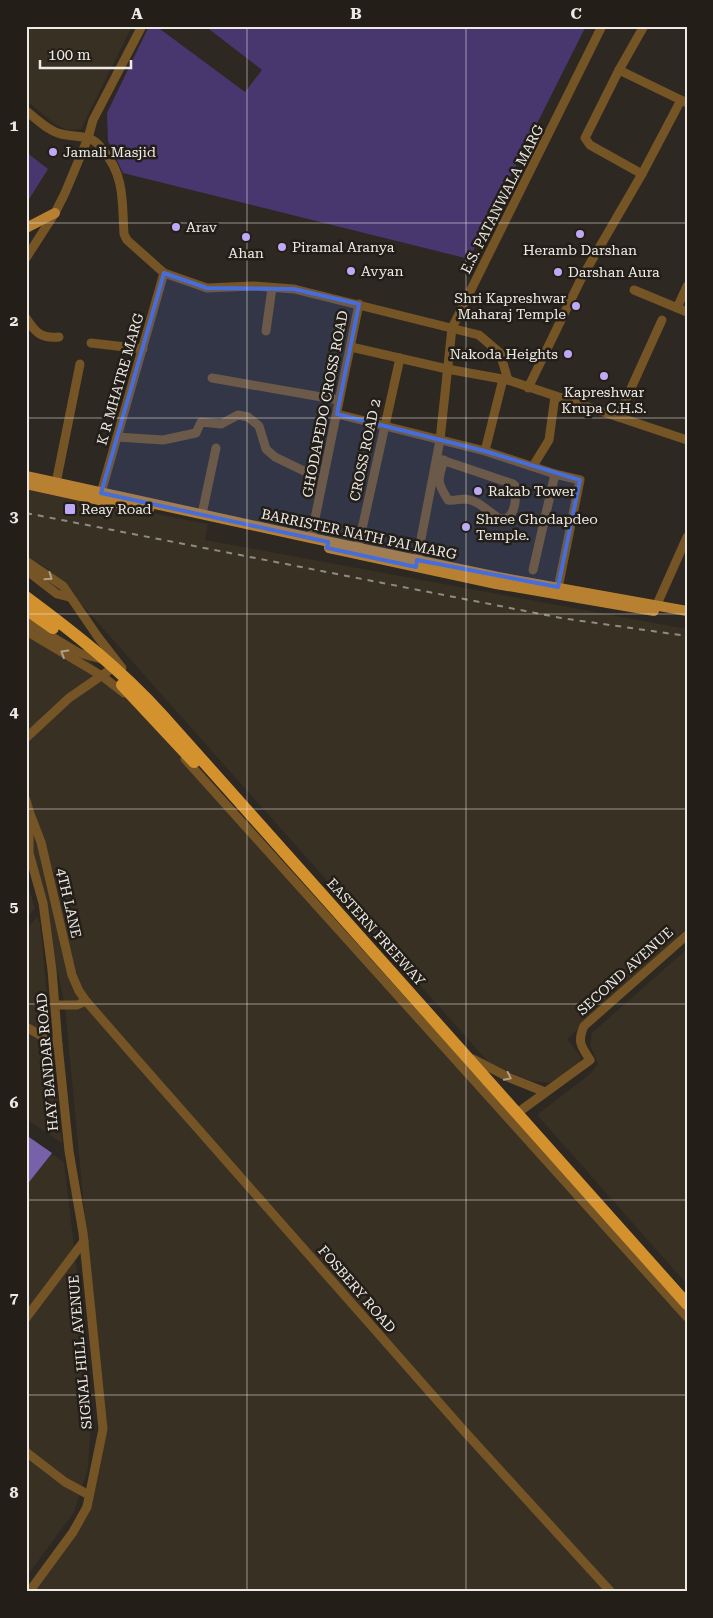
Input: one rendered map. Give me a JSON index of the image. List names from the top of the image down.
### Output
{
  "streets": {
    "highway": ["EASTERN FREEWAY"],
    "main road": ["BARRISTER NATH PAI MARG"],
    "street": [
      "E.S. PATANWALA MARG",
      "K R MHATRE MARG",
      "GHODAPEDO CROSS ROAD",
      "CROSS ROAD 2",
      "4TH LANE",
      "SECOND AVENUE",
      "HAY BANDAR ROAD",
      "FOSBERY ROAD",
      "SIGNAL HILL AVENUE"
    ]
  },
  "crossings": [
    ["E.S. PATANWALA MARG", "BARRISTER NATH PAI MARG"],
    ["K R MHATRE MARG", "BARRISTER NATH PAI MARG"],
    ["GHODAPEDO CROSS ROAD", "BARRISTER NATH PAI MARG"],
    ["CROSS ROAD 2", "BARRISTER NATH PAI MARG"],
    ["4TH LANE", "HAY BANDAR ROAD"],
    ["4TH LANE", "FOSBERY ROAD"],
    ["HAY BANDAR ROAD", "SIGNAL HILL AVENUE"]
  ],
  "places": {
    "other": [
      "Jamali Masjid",
      "Arav",
      "Heramb Darshan",
      "Ahan",
      "Piramal Aranya",
      "Avyan",
      "Darshan Aura",
      "Shri Kapreshwar Maharaj Temple",
      "Nakoda Heights",
      "Kapreshwar Krupa C.H.S.",
      "Rakab Tower",
      "Shree Ghodapdeo Temple."
    ],
    "transit": ["Reay Road"]
  },
  "scale_bar": "100 m",
  "grid": {
    "columns": ["A", "B", "C"],
    "rows": [
      "1",
      "2",
      "3",
      "4",
      "5",
      "6",
      "7",
      "8"
    ]
  }
}
